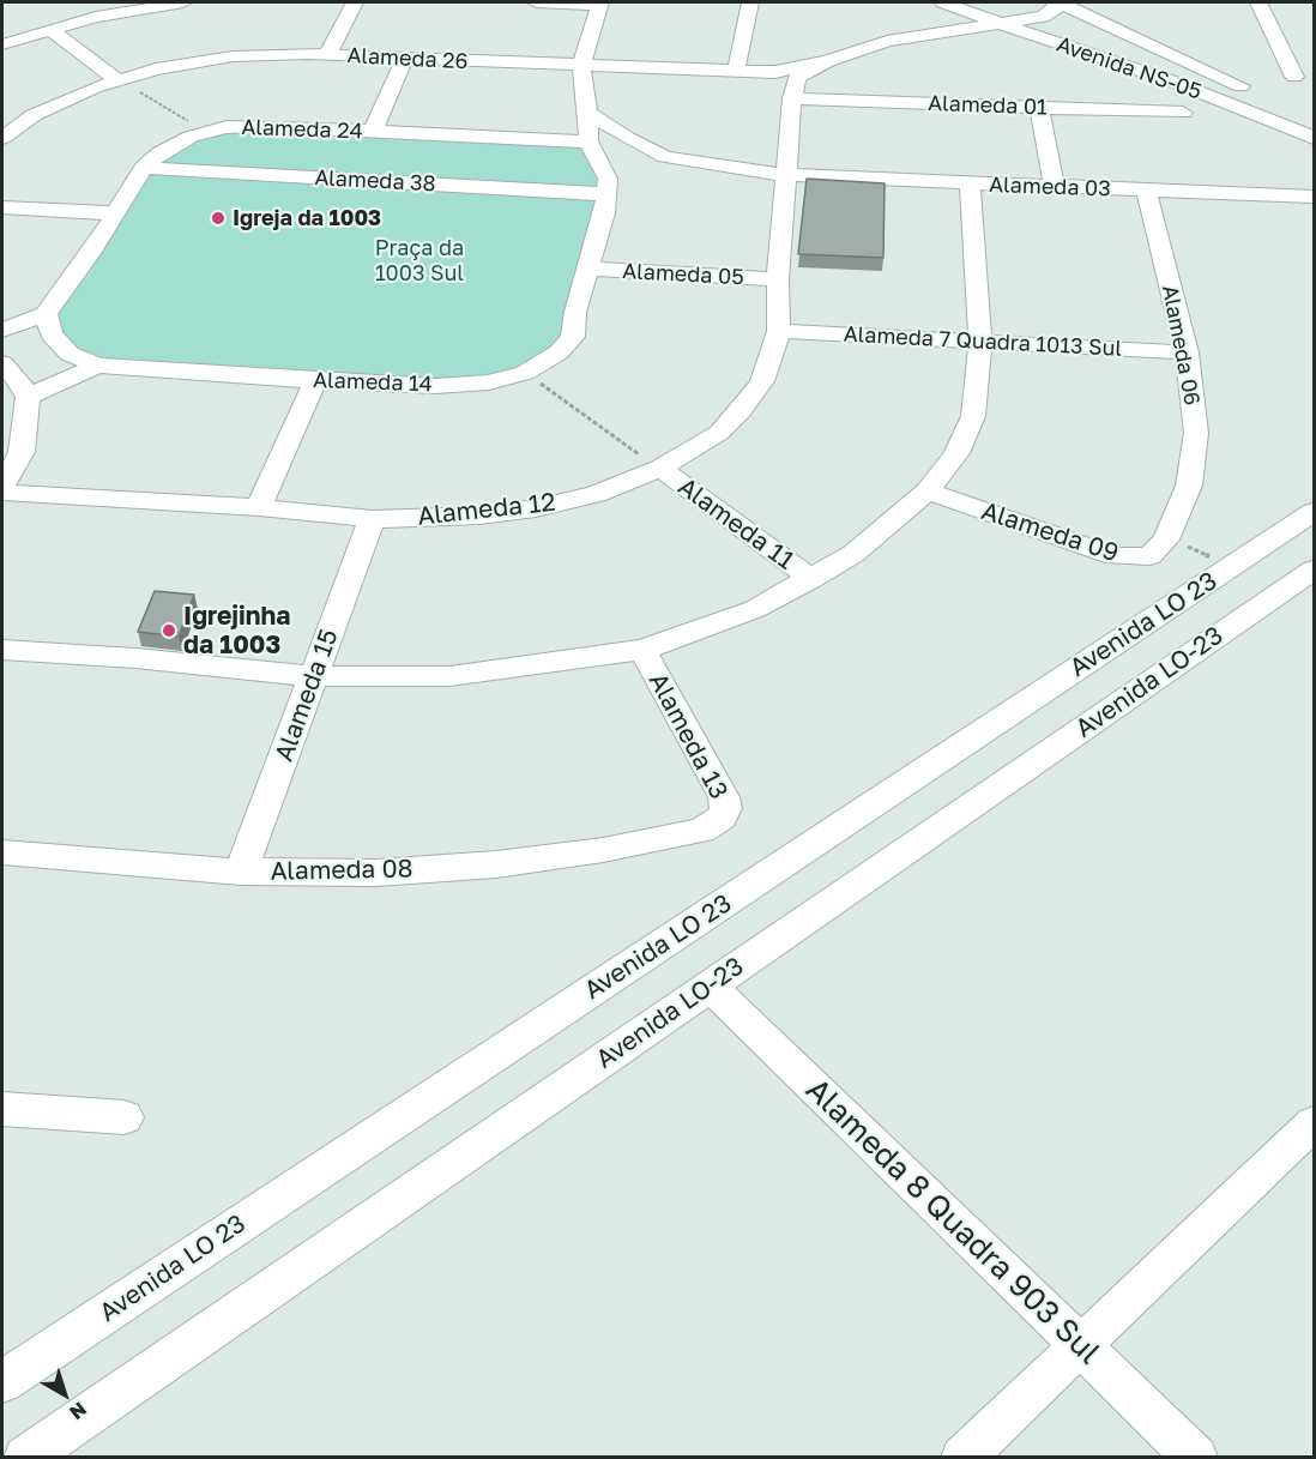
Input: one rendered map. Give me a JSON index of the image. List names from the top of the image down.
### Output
{
  "streets": {
    "street": [
      "Alameda 26",
      "Avenida NS-05",
      "Alameda 01",
      "Alameda 24",
      "Alameda 38",
      "Alameda 03",
      "Alameda 05",
      "Alameda 7 Quadra 1013 Sul",
      "Alameda 06",
      "Alameda 14",
      "Alameda 12",
      "Alameda 11",
      "Alameda 09",
      "Avenida LO 23",
      "Avenida LO-23",
      "Alameda 15",
      "Alameda 13",
      "Alameda 08",
      "Alameda 8 Quadra 903 Sul"
    ]
  },
  "crossings": [
    ["Alameda 26", "Alameda 12"],
    ["Alameda 01", "Alameda 12"],
    ["Alameda 24", "Alameda 38"],
    ["Alameda 24", "Alameda 14"],
    ["Alameda 38", "Alameda 14"],
    ["Alameda 03", "Alameda 06"],
    ["Alameda 03", "Alameda 12"],
    ["Alameda 05", "Alameda 14"],
    ["Alameda 05", "Alameda 12"],
    ["Alameda 7 Quadra 1013 Sul", "Alameda 06"],
    ["Alameda 7 Quadra 1013 Sul", "Alameda 12"],
    ["Alameda 06", "Alameda 09"],
    ["Alameda 12", "Alameda 11"],
    ["Alameda 12", "Alameda 15"],
    ["Avenida LO-23", "Alameda 8 Quadra 903 Sul"],
    ["Alameda 15", "Alameda 08"],
    ["Alameda 13", "Alameda 08"]
  ],
  "parks": ["Praça da 1003 Sul"],
  "places": ["Igreja da 1003", "Igrejinha da 1003"],
  "north": "bottom right"
}
